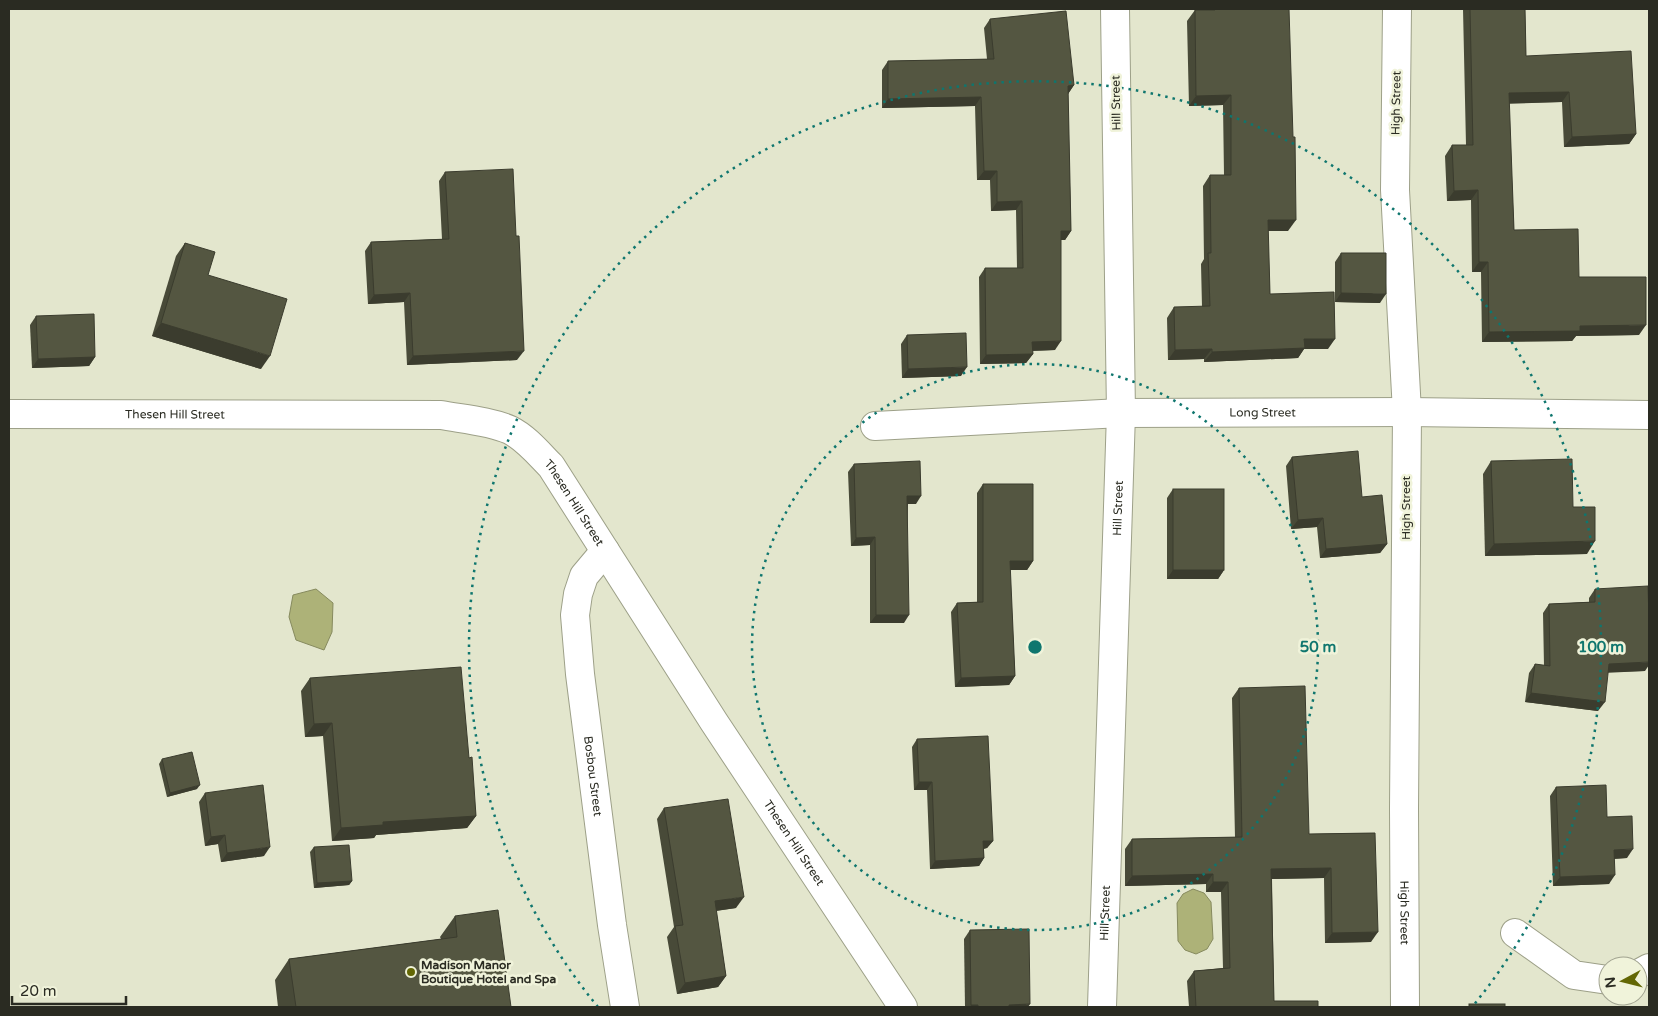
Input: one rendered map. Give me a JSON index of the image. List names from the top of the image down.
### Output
{
  "streets": {
    "street": [
      "Hill Street",
      "High Street",
      "Long Street",
      "Thesen Hill Street",
      "Bosbou Street"
    ]
  },
  "crossings": [
    ["Hill Street", "Long Street"],
    ["High Street", "Long Street"],
    ["Thesen Hill Street", "Bosbou Street"]
  ],
  "places": ["Madison Manor Boutique Hotel and Spa"],
  "scale_bar": "20 m",
  "north": "left",
  "rings": ["50 m", "100 m"]
}
